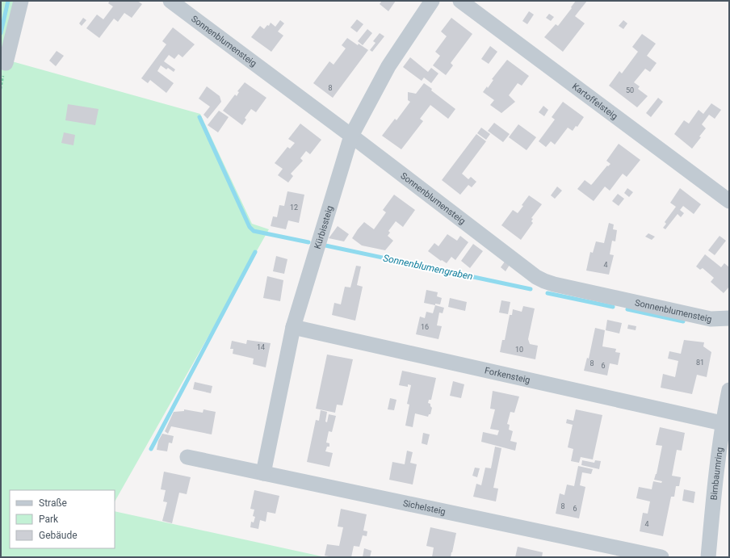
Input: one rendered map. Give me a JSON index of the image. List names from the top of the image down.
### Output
{
  "streets": {
    "street": [
      "Sonnenblumensteig",
      "Kartoffelsteig",
      "Kürbissteig",
      "Forkensteig",
      "Birnbaumring",
      "Sichelsteig"
    ]
  },
  "crossings": [
    ["Sonnenblumensteig", "Kürbissteig"],
    ["Kürbissteig", "Forkensteig"],
    ["Kürbissteig", "Sichelsteig"],
    ["Forkensteig", "Birnbaumring"]
  ],
  "water": ["Sonnenblumengraben"],
  "house_numbers": [
    "8",
    "50",
    "12",
    "4",
    "16",
    "14",
    "10",
    "81",
    "8",
    "6",
    "8",
    "6",
    "4"
  ],
  "legend": ["Straße", "Park", "Gebäude"]
}
